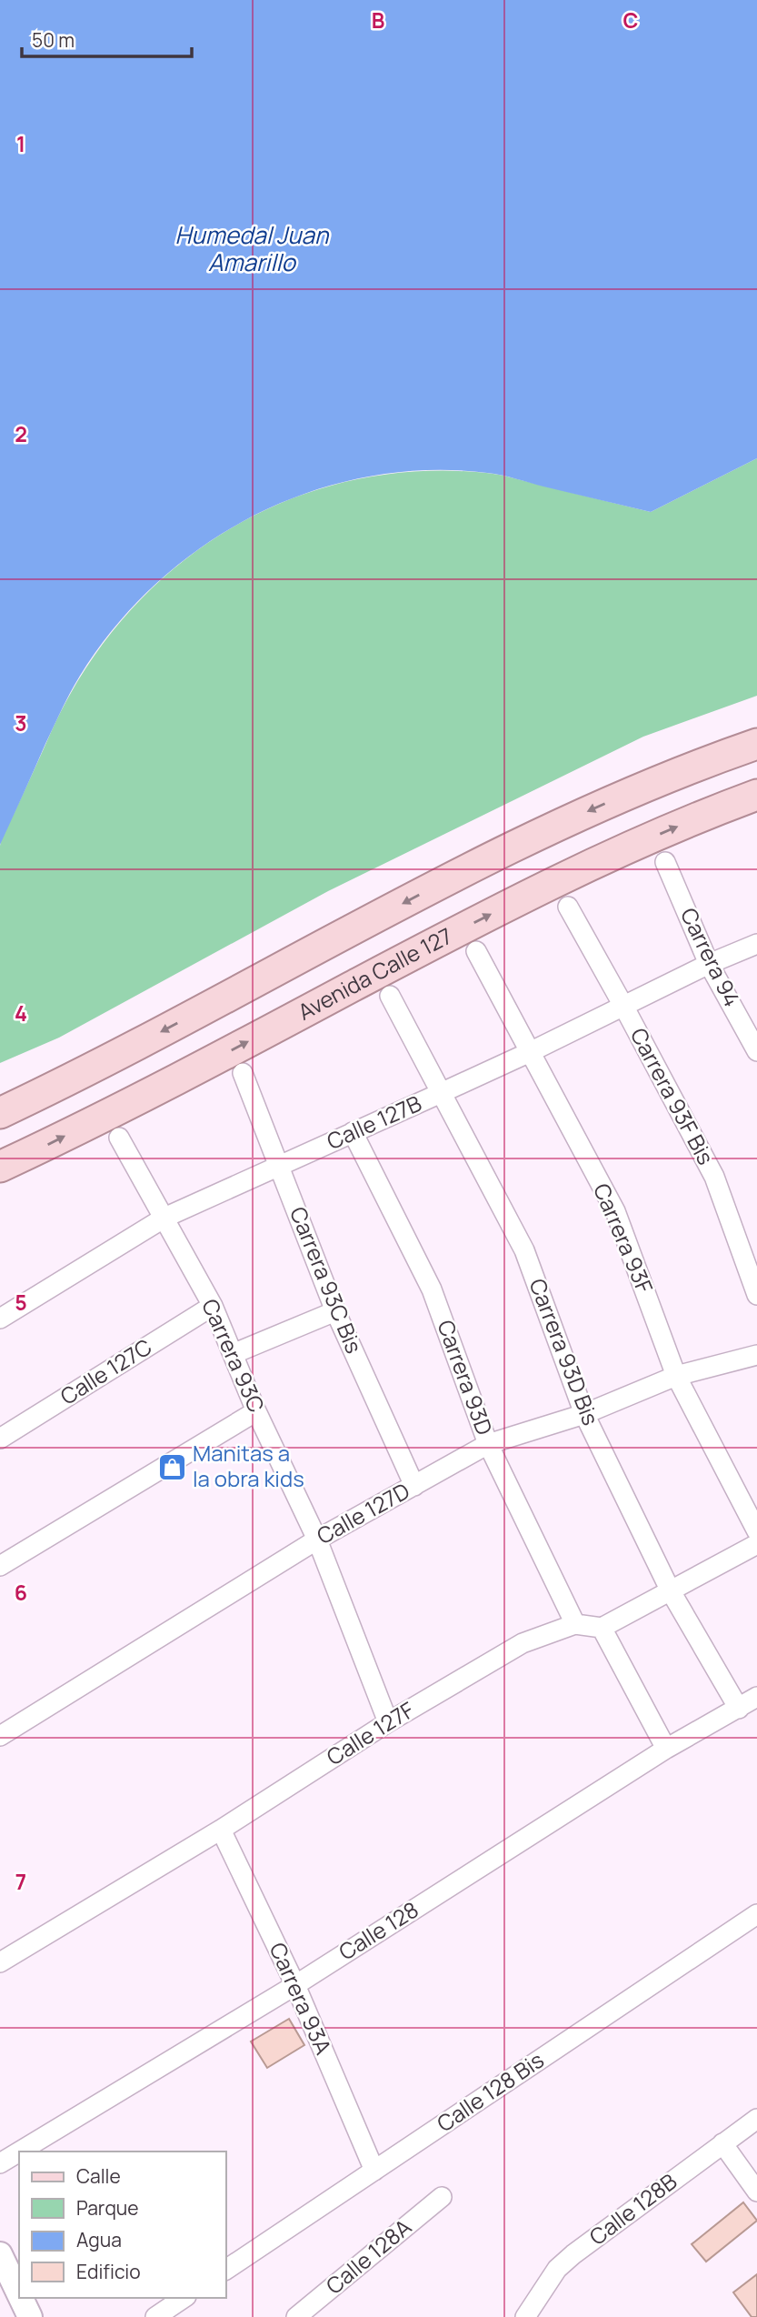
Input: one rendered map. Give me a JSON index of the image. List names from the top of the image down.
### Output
{
  "streets": {
    "main road": ["Avenida Calle 127"],
    "street": [
      "Carrera 94",
      "Carrera 93F Bis",
      "Calle 127B",
      "Carrera 93F",
      "Carrera 93C Bis",
      "Carrera 93D Bis",
      "Carrera 93C",
      "Calle 127C",
      "Carrera 93D",
      "Calle 127D",
      "Calle 127F",
      "Calle 128",
      "Carrera 93A",
      "Calle 128 Bis",
      "Calle 128B",
      "Calle 128A"
    ]
  },
  "crossings": [
    ["Carrera 94", "Calle 127B"],
    ["Carrera 93F Bis", "Calle 127B"],
    ["Calle 127B", "Carrera 93F"],
    ["Calle 127B", "Carrera 93C Bis"],
    ["Calle 127B", "Carrera 93D Bis"],
    ["Calle 127B", "Carrera 93C"],
    ["Calle 127B", "Carrera 93D"],
    ["Carrera 93F", "Calle 127D"],
    ["Carrera 93C Bis", "Calle 127D"],
    ["Carrera 93D Bis", "Calle 127D"],
    ["Carrera 93D Bis", "Calle 128"],
    ["Carrera 93C", "Calle 127C"],
    ["Carrera 93C", "Calle 127D"],
    ["Carrera 93C", "Calle 127F"],
    ["Carrera 93D", "Calle 127D"],
    ["Carrera 93D", "Calle 127F"],
    ["Calle 127F", "Carrera 93A"],
    ["Calle 128", "Carrera 93A"],
    ["Carrera 93A", "Calle 128 Bis"]
  ],
  "water": ["Humedal Juan Amarillo"],
  "places": {
    "shop": ["Manitas a la obra kids"]
  },
  "legend": [
    "Calle",
    "Parque",
    "Agua",
    "Edificio"
  ],
  "scale_bar": "50 m",
  "grid": {
    "columns": ["B", "C"],
    "rows": [
      "1",
      "2",
      "3",
      "4",
      "5",
      "6",
      "7"
    ]
  }
}
